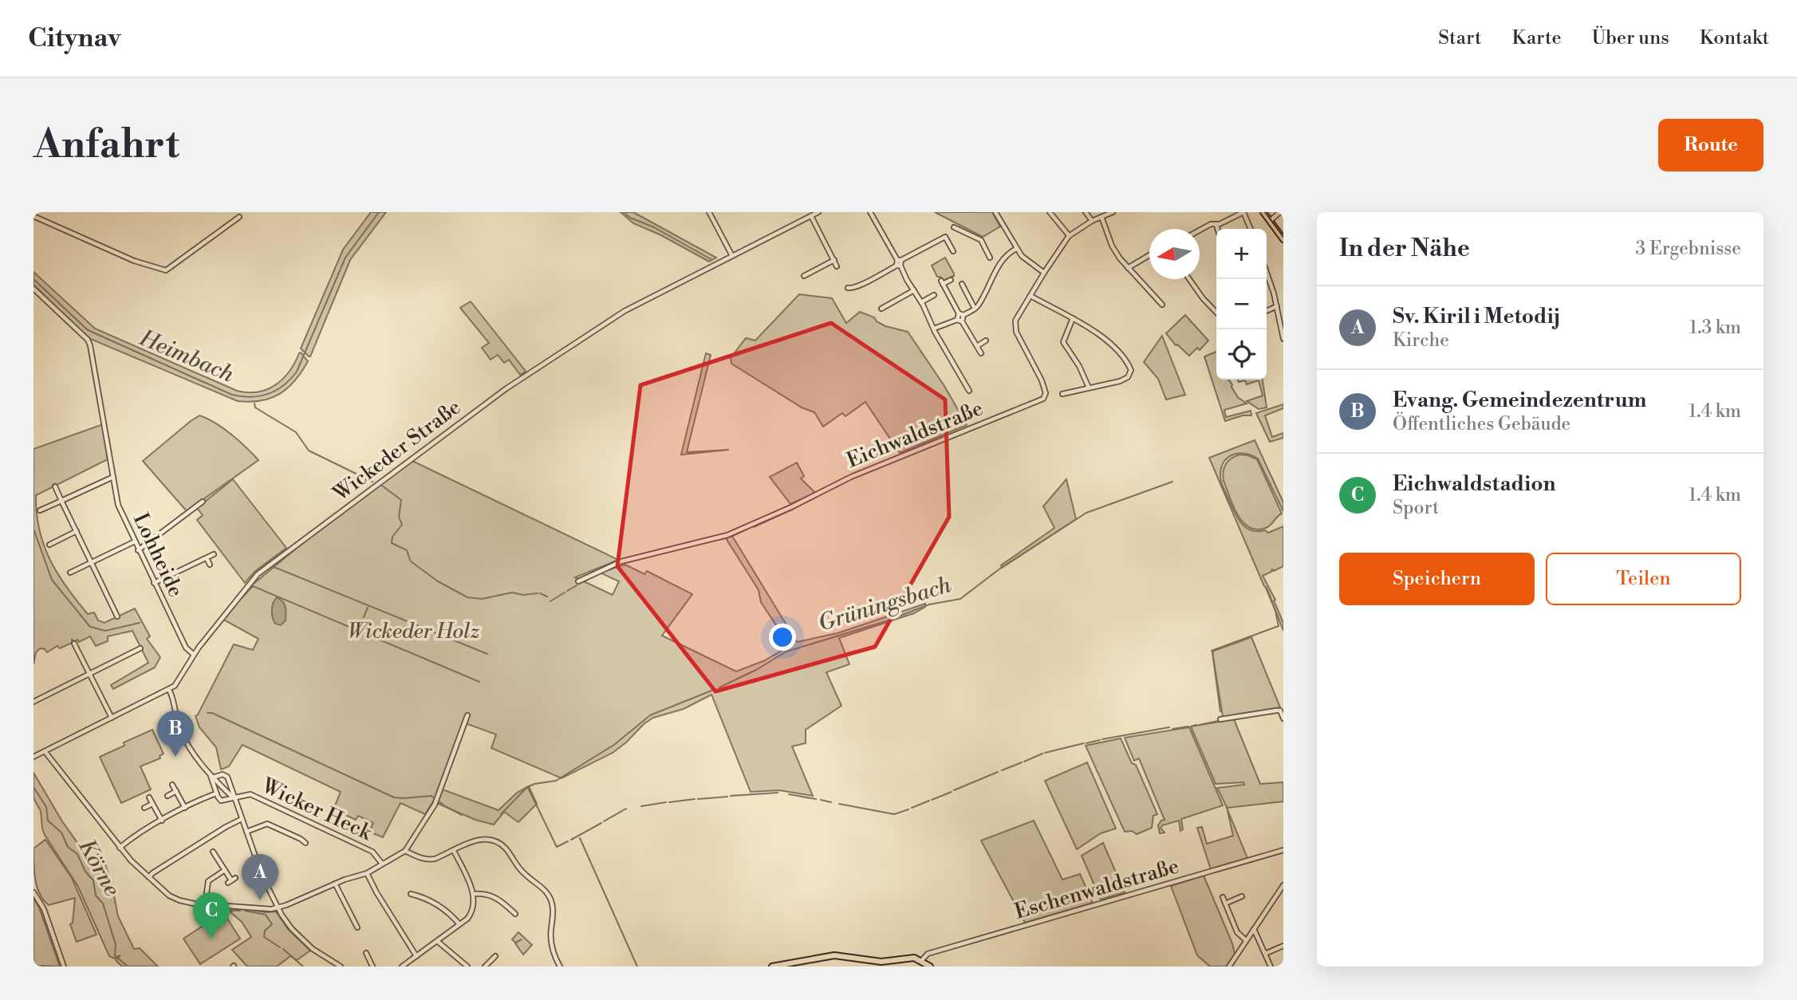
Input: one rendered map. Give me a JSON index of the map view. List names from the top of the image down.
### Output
{
  "streets": {
    "street": [
      "Eichwaldstraße",
      "Wickeder Straße",
      "Lohheide",
      "Wicker Heck",
      "Eschenwaldstraße"
    ]
  },
  "crossings": [
    ["Wickeder Straße", "Lohheide"]
  ],
  "water": ["Heimbach", "Grüningsbach", "Körne"],
  "parks": ["Wickeder Holz"],
  "north": "left",
  "page": {
    "header": "Citynav",
    "nav": [
      "Start",
      "Karte",
      "Über uns",
      "Kontakt"
    ],
    "buttons": [
      "Route",
      ["Speichern", "Teilen"]
    ],
    "title": "Anfahrt",
    "heading": ["In der Nähe", "3 Ergebnisse"],
    "map_buttons": ["+", "−"],
    "list": [
      {
        "mark": "A",
        "name": "Sv. Kiril i Metodij",
        "note": "Kirche",
        "value": "1.3 km"
      },
      {
        "mark": "B",
        "name": "Evang. Gemeindezentrum",
        "note": "Öffentliches Gebäude",
        "value": "1.4 km"
      },
      {
        "mark": "C",
        "name": "Eichwaldstadion",
        "note": "Sport",
        "value": "1.4 km"
      }
    ],
    "pins": ["B", "A", "C"]
  }
}
